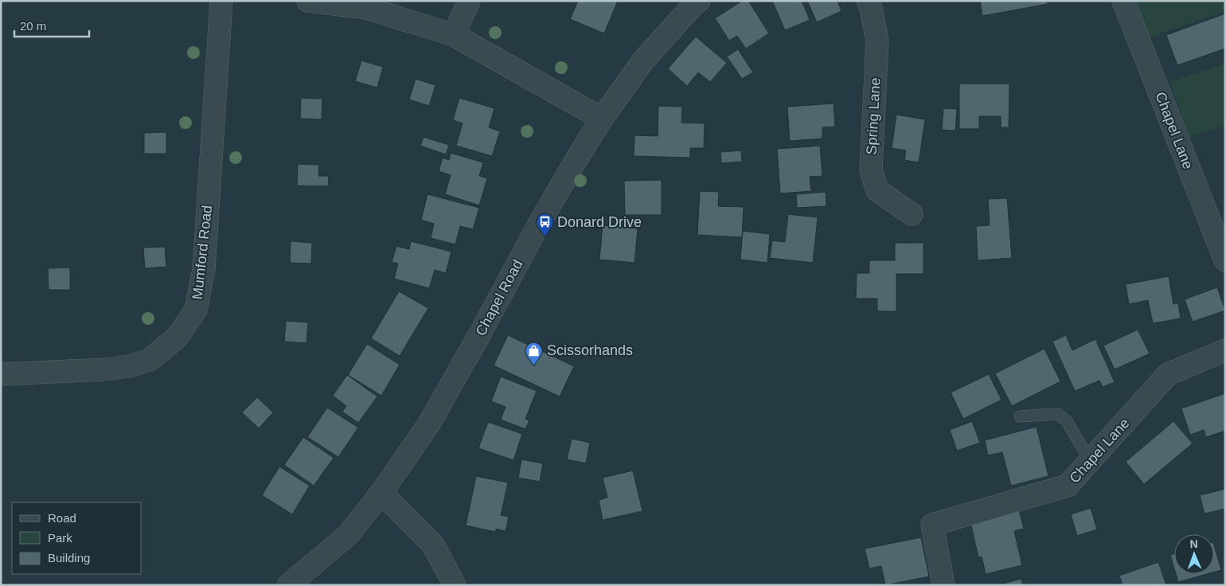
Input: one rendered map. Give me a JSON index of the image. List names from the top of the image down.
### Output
{
  "streets": {
    "street": [
      "Spring Lane",
      "Chapel Lane",
      "Mumford Road",
      "Chapel Road"
    ]
  },
  "places": {
    "bus stop": ["Donard Drive"],
    "shop": ["Scissorhands"]
  },
  "legend": ["Road", "Park", "Building"],
  "scale_bar": "20 m",
  "north": "top"
}
